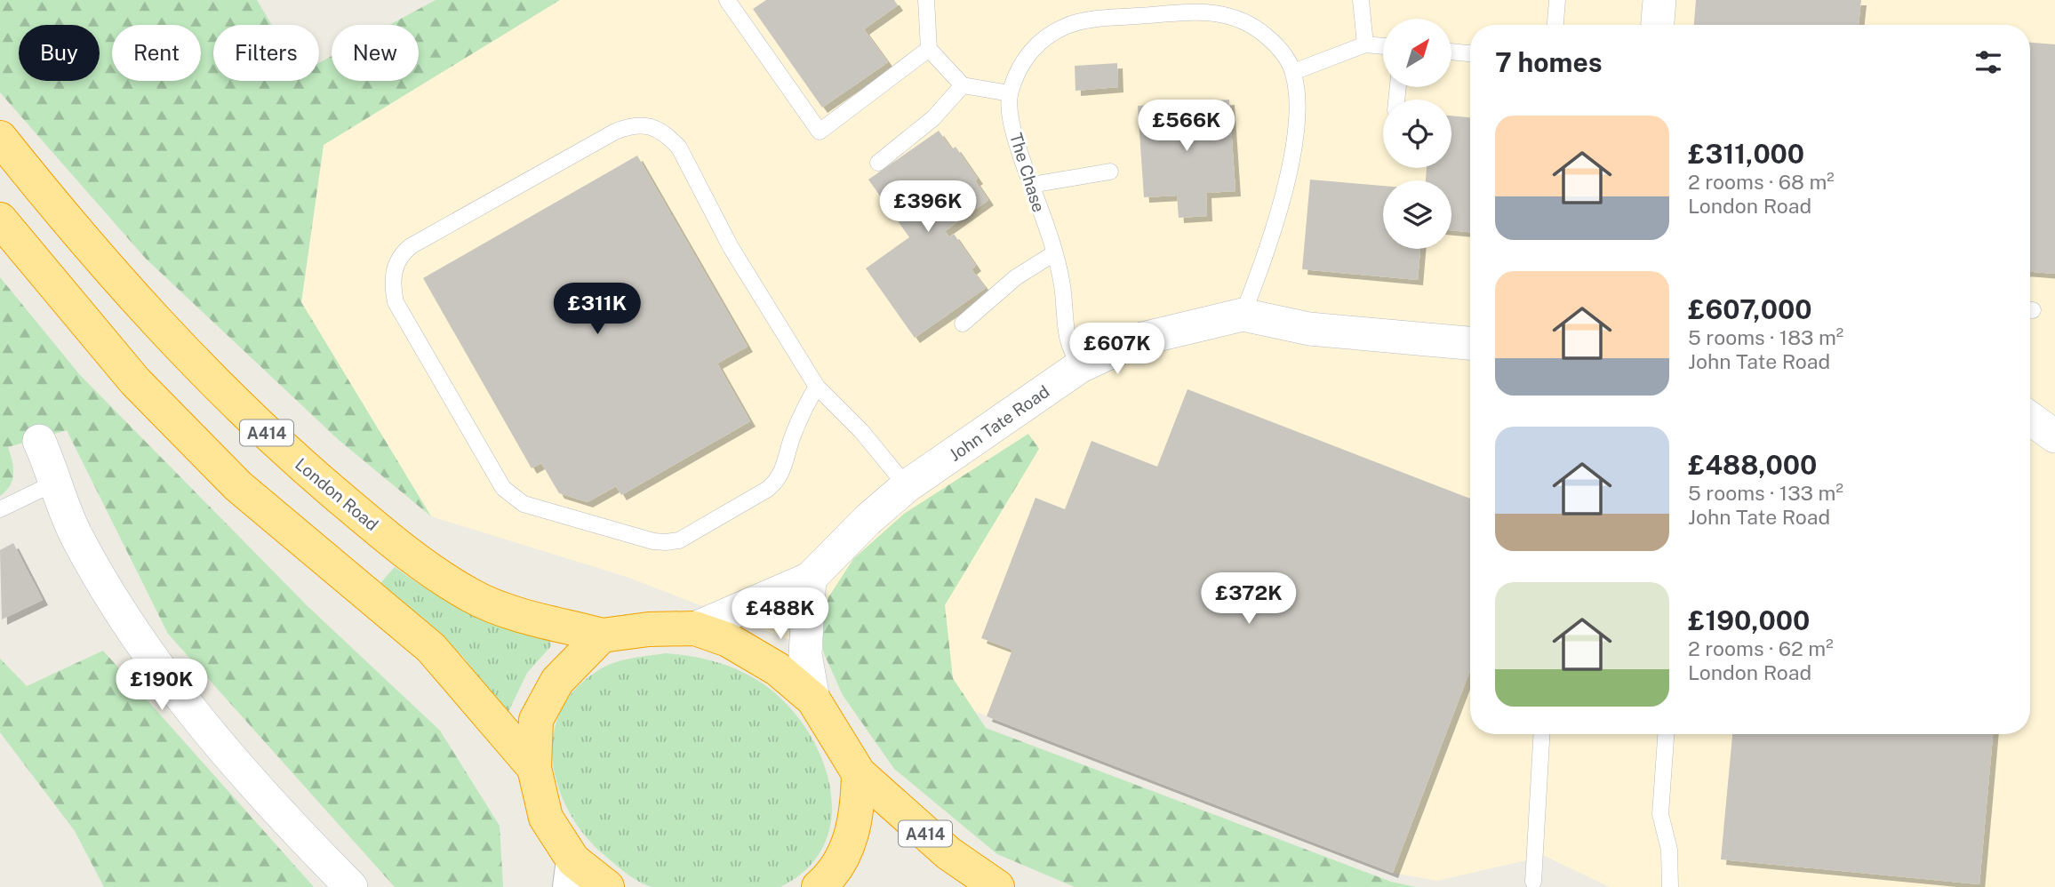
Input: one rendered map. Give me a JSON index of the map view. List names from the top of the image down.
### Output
{
  "streets": {
    "highway": ["A414", "London Road"],
    "street": ["John Tate Road"],
    "lane": ["The Chase"]
  },
  "crossings": [
    ["The Chase", "John Tate Road"]
  ],
  "north": "top right",
  "page": {
    "chip": [
      "Buy",
      "Rent",
      "Filters",
      "New"
    ],
    "heading": "7 homes",
    "price": [
      "£566K",
      "£396K",
      "£311K",
      "£607K",
      "£372K",
      "£488K",
      "£190K"
    ],
    "list": [
      {
        "name": "£311,000",
        "note": "2 rooms · 68 m² · London Road"
      },
      {
        "name": "£607,000",
        "note": "5 rooms · 183 m² · John Tate Road"
      },
      {
        "name": "£488,000",
        "note": "5 rooms · 133 m² · John Tate Road"
      },
      {
        "name": "£190,000",
        "note": "2 rooms · 62 m² · London Road"
      }
    ]
  }
}
